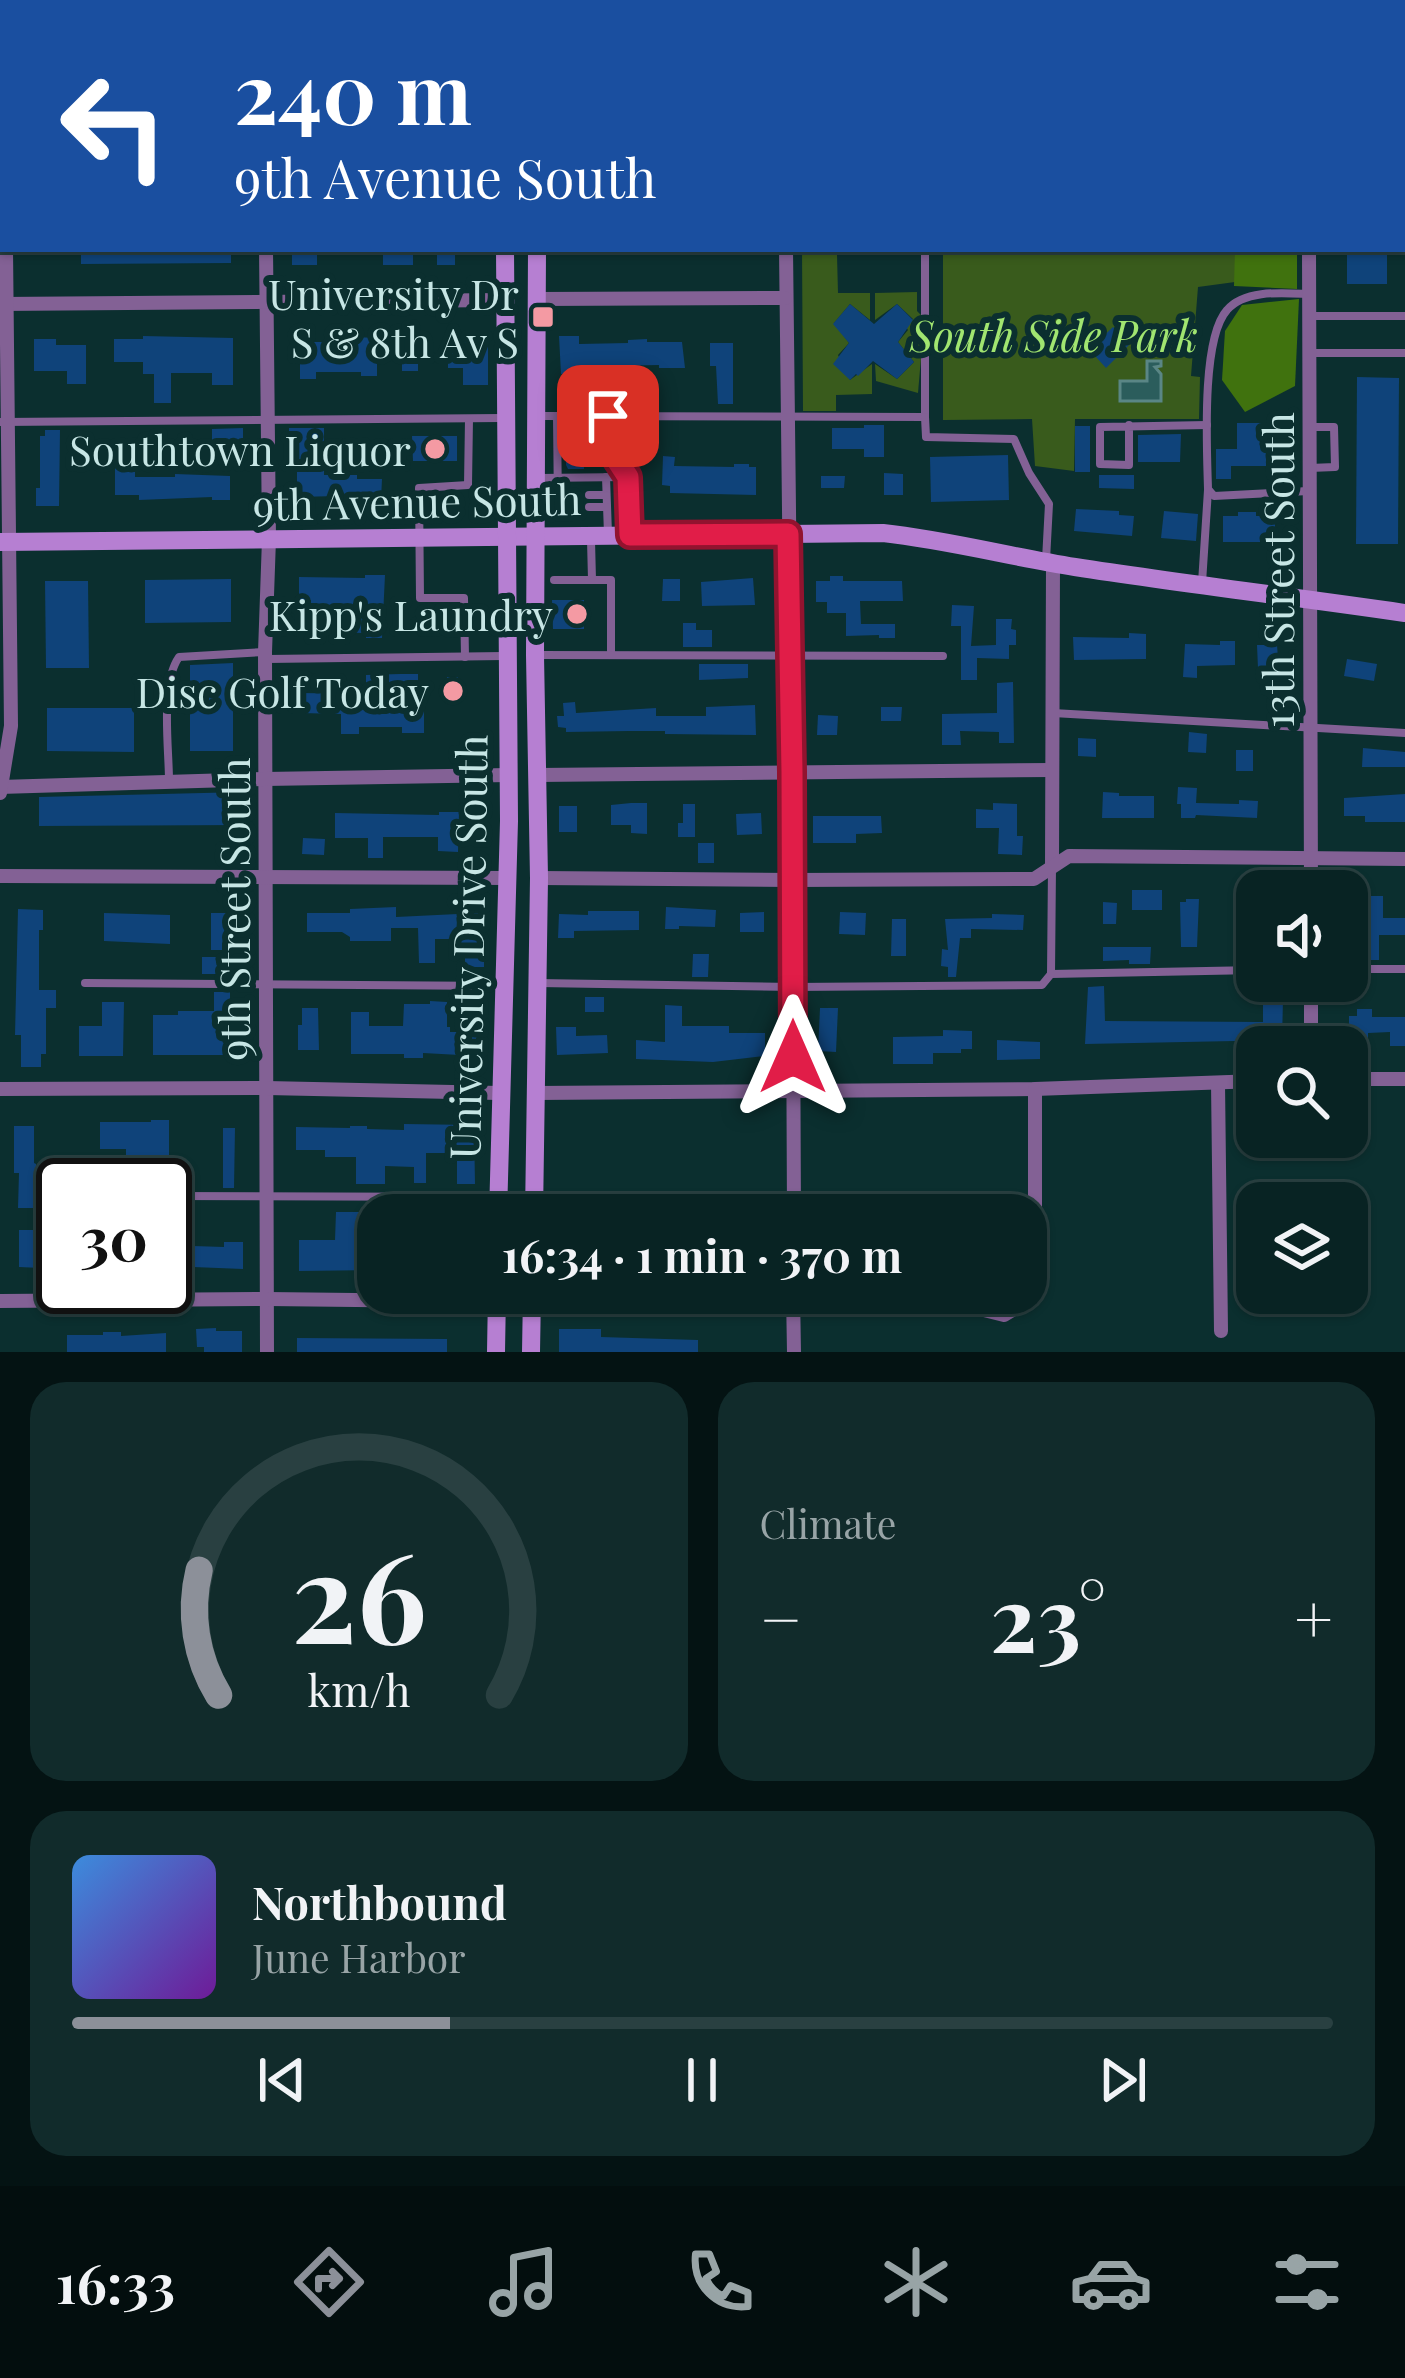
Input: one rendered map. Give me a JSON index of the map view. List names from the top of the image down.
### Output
{
  "streets": {
    "main road": ["9th Avenue South", "University Drive South"],
    "street": ["13th Street South", "9th Street South"]
  },
  "crossings": [
    ["9th Avenue South", "13th Street South"],
    ["9th Avenue South", "9th Street South"],
    ["9th Avenue South", "University Drive South"]
  ],
  "parks": ["South Side Park"],
  "places": {
    "transit": ["University Dr S & 8th Av S"],
    "other": ["Southtown Liquor", "Kipp's Laundry", "Disc Golf Today"]
  },
  "page": {
    "turn": ["240 m", "9th Avenue South"],
    "limit": "30",
    "trip": "16:34 · 1 min · 370 m",
    "tile": "Climate",
    "heat": ["−", "23°", "+"],
    "song": ["Northbound", "June Harbor"],
    "tabs": "16:33",
    "gauge": ["26", "km/h"]
  }
}
